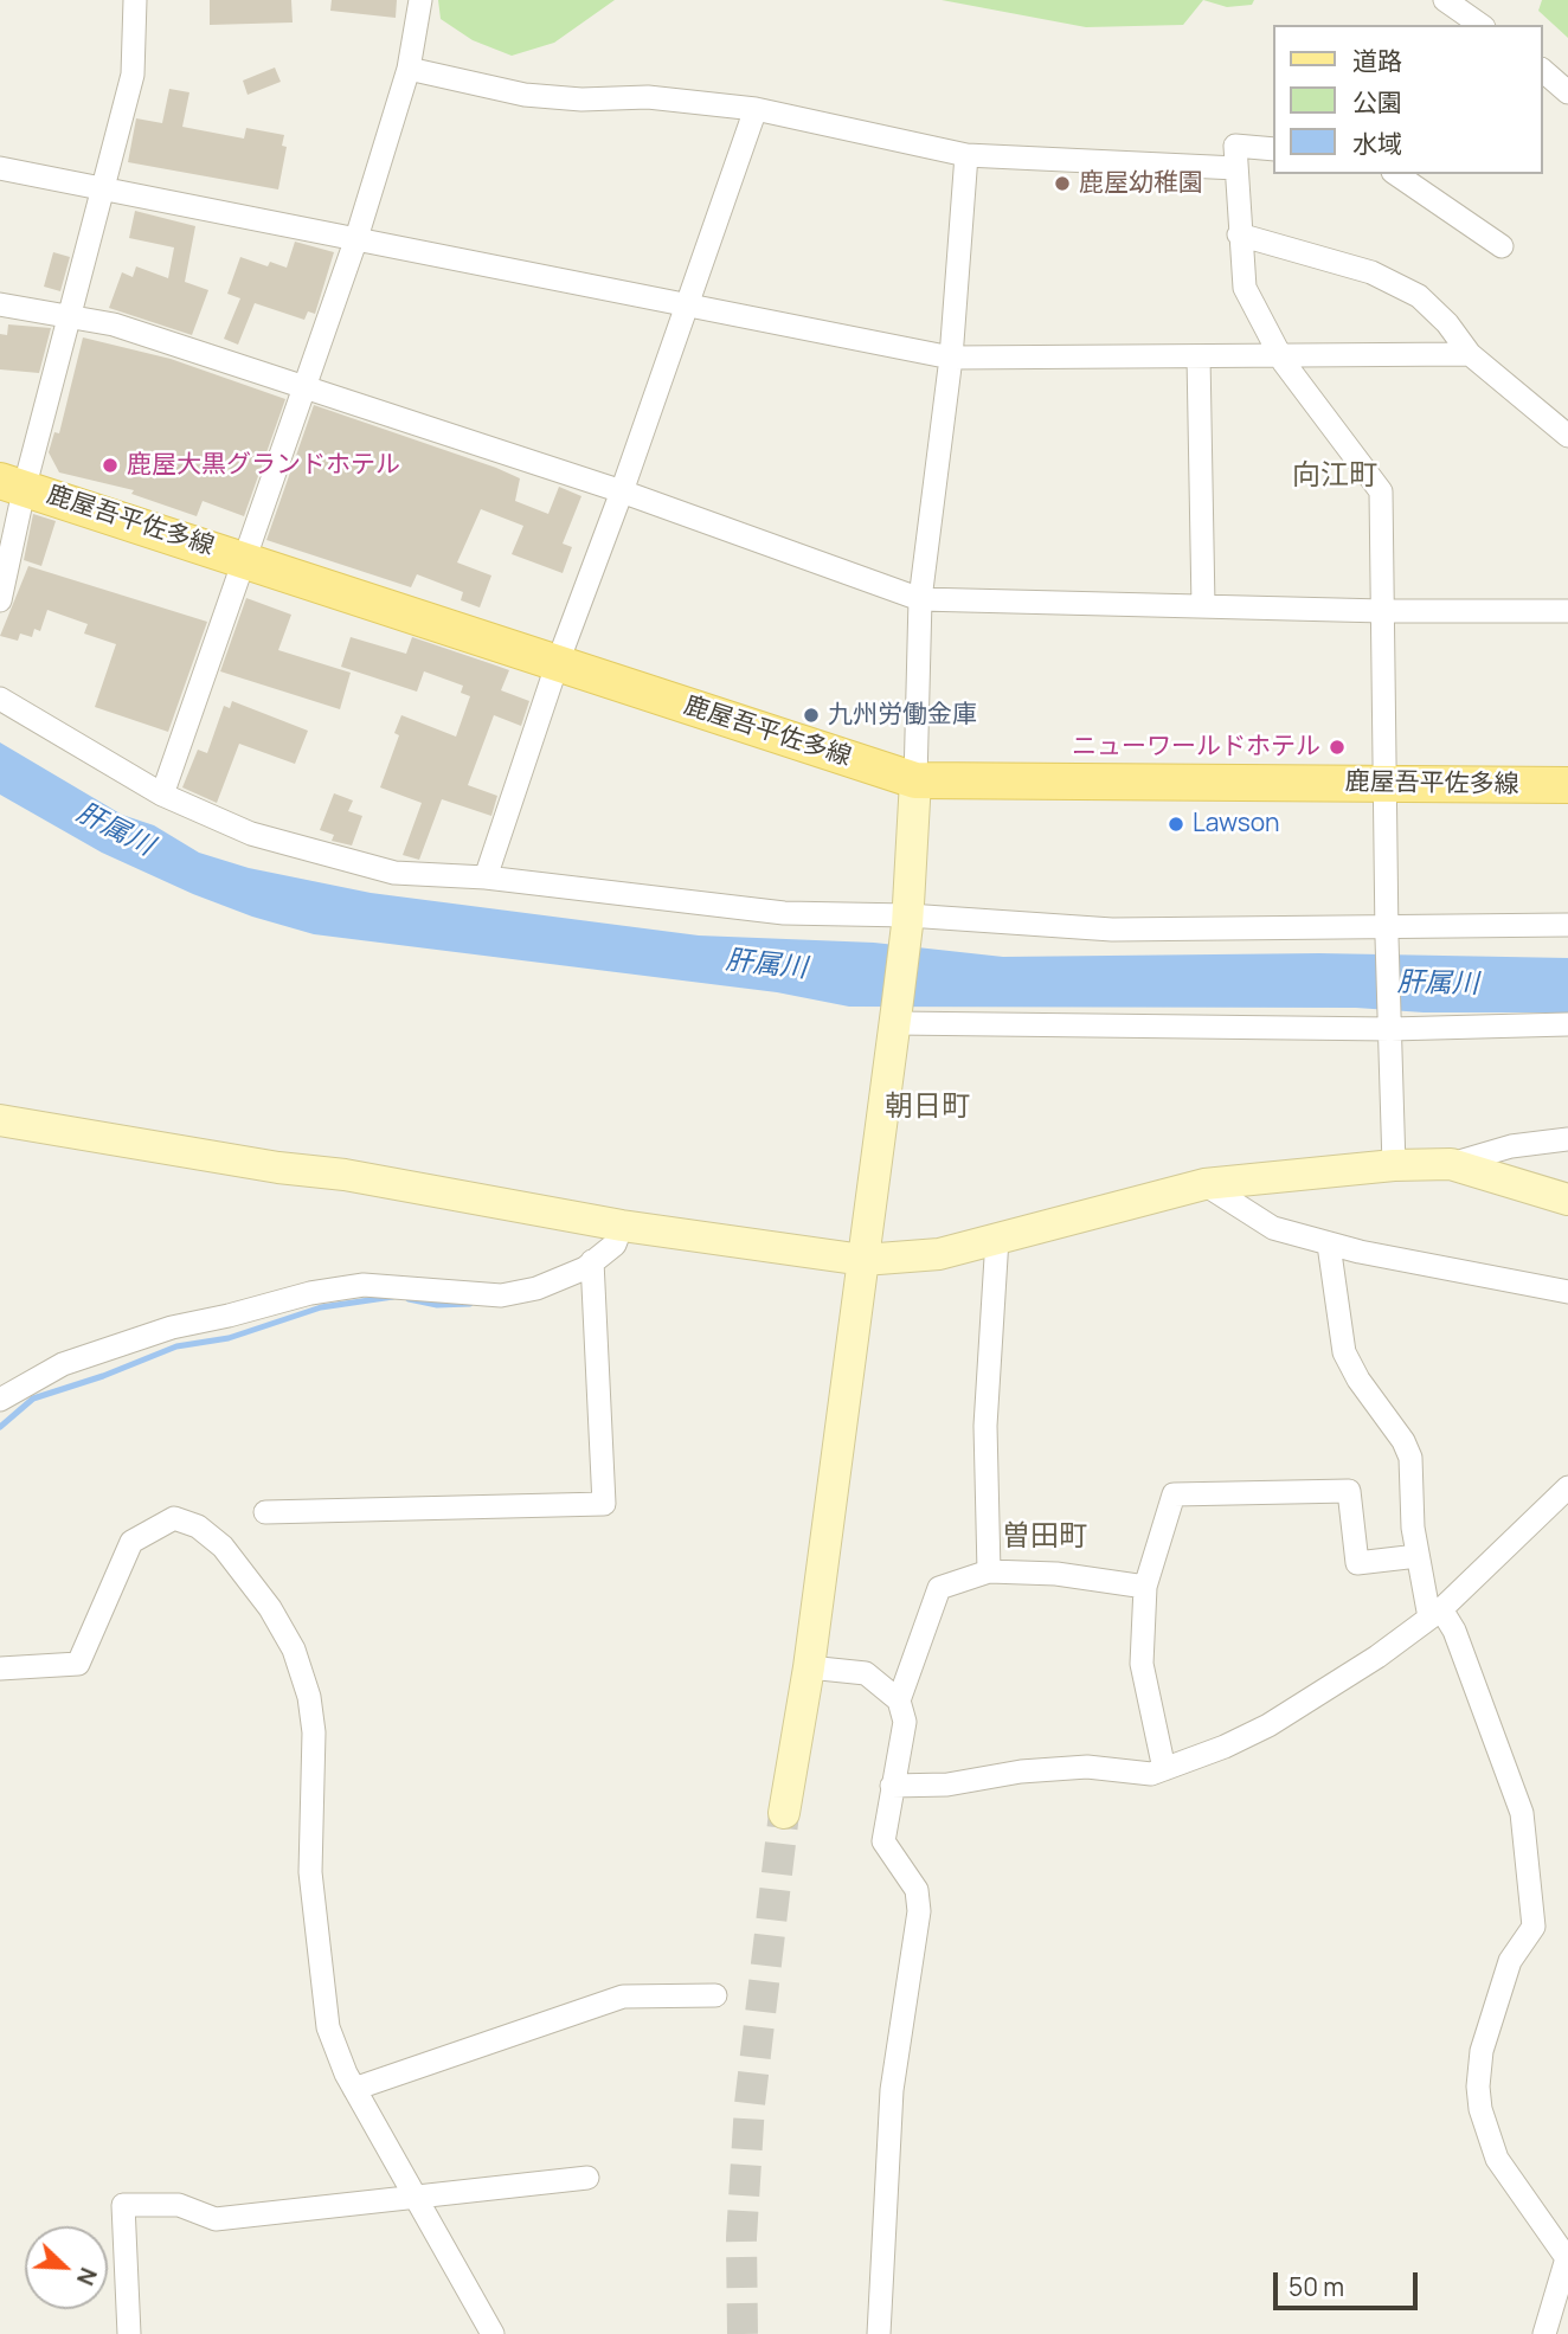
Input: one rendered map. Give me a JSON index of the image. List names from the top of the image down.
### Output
{
  "streets": {
    "main road": ["鹿屋吾平佐多線"]
  },
  "districts": ["向江町", "朝日町", "曽田町"],
  "water": ["肝属川"],
  "places": [
    "鹿屋幼稚園",
    "鹿屋大黒グランドホテル",
    "九州労働金庫",
    "ニューワールドホテル",
    "Lawson"
  ],
  "legend": ["道路", "公園", "水域"],
  "scale_bar": "50 m",
  "north": "bottom right"
}
